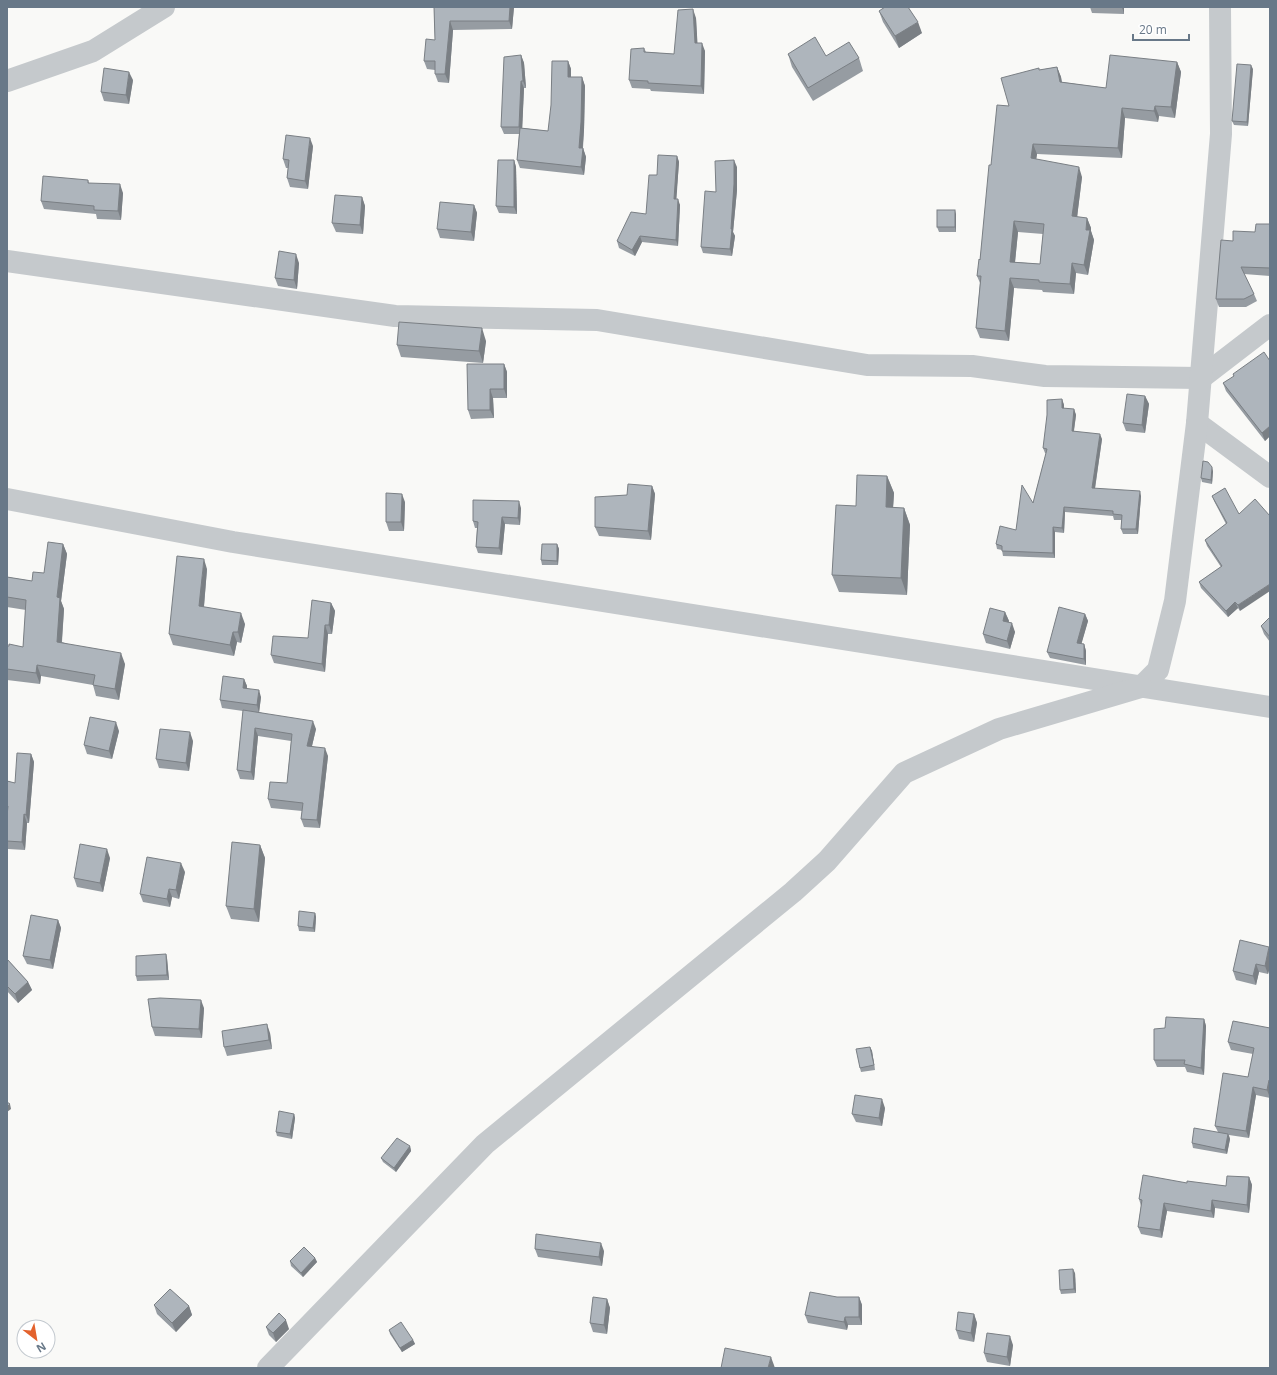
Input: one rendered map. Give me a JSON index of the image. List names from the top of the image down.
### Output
{
  "scale_bar": "20 m",
  "north": "bottom right"
}
